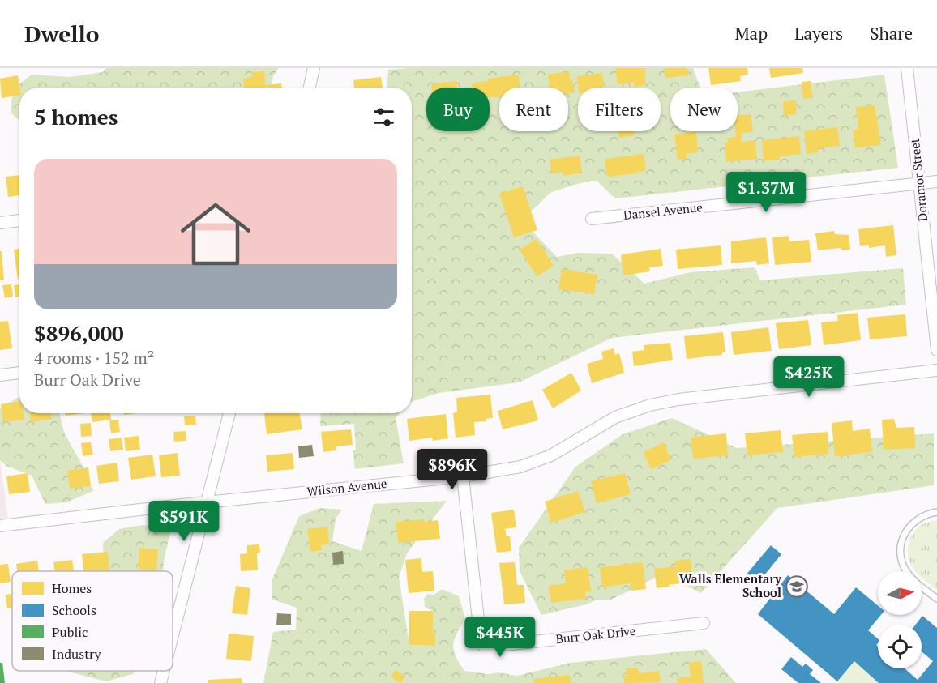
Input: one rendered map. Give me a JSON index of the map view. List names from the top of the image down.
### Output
{
  "streets": {
    "street": [
      "Doramor Street",
      "Dansel Avenue",
      "Wilson Avenue",
      "Burr Oak Drive"
    ]
  },
  "crossings": [
    ["Doramor Street", "Dansel Avenue"],
    ["Wilson Avenue", "Burr Oak Drive"]
  ],
  "places": {
    "school or university": ["Walls Elementary School"]
  },
  "legend": [
    "Homes",
    "Schools",
    "Public",
    "Industry"
  ],
  "north": "right",
  "page": {
    "header": "Dwello",
    "nav": ["Map", "Layers", "Share"],
    "chip": [
      "Buy",
      "Rent",
      "Filters",
      "New"
    ],
    "heading": "5 homes",
    "list": [
      {
        "name": "$896,000",
        "note": "4 rooms · 152 m² · Burr Oak Drive"
      }
    ],
    "price": [
      "$1.37M",
      "$425K",
      "$896K",
      "$591K",
      "$445K"
    ]
  }
}
